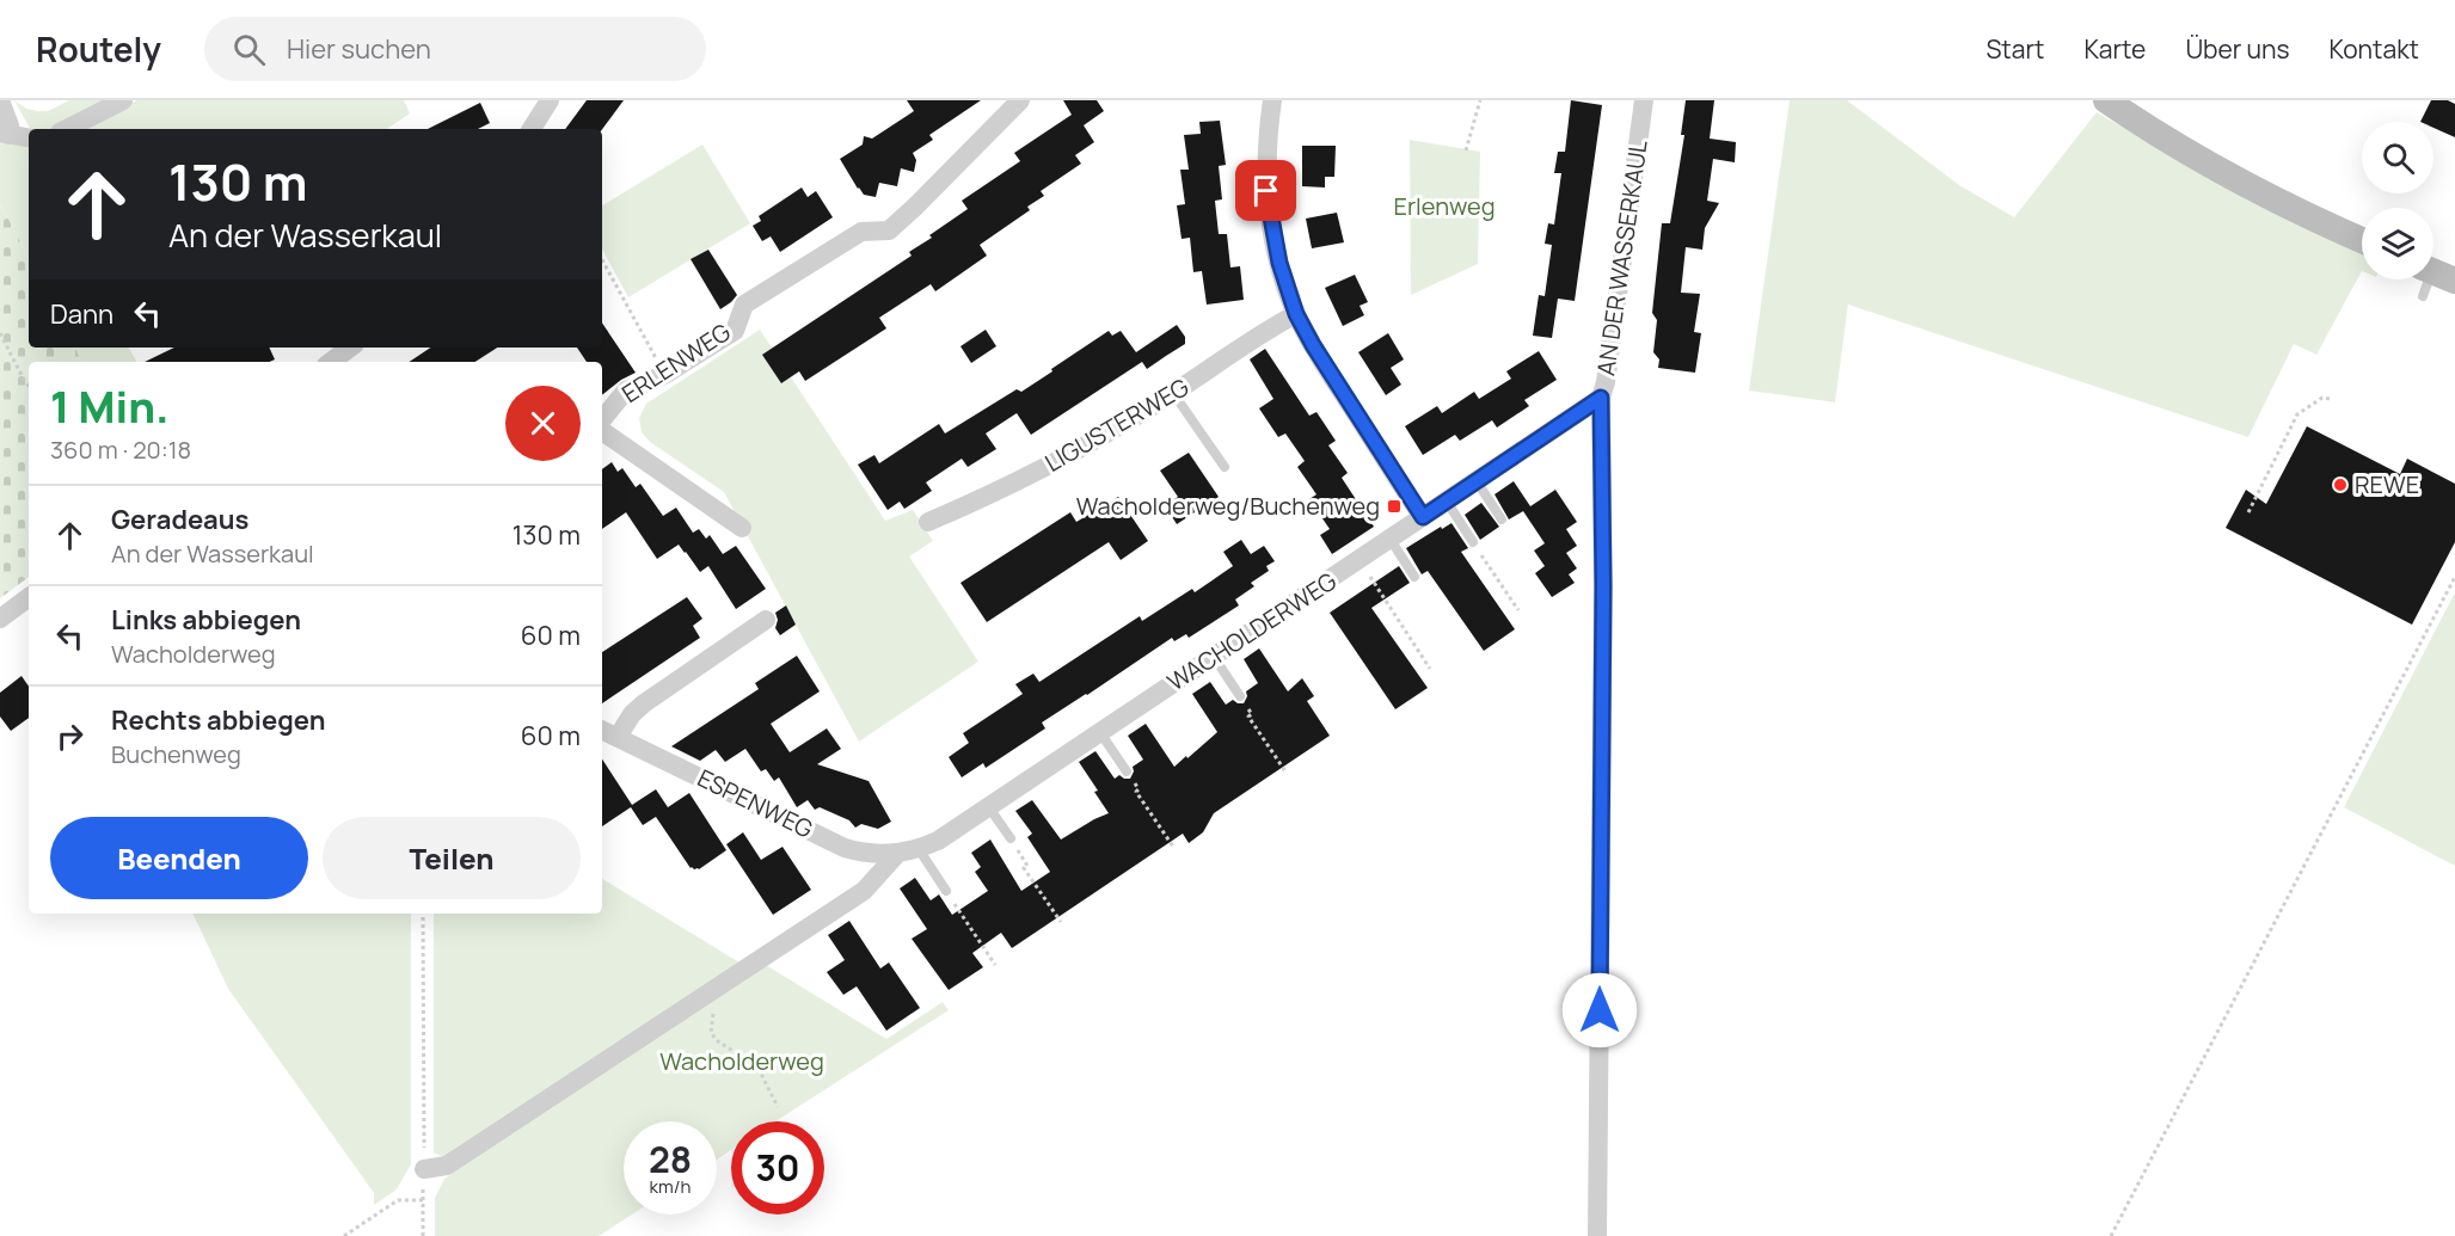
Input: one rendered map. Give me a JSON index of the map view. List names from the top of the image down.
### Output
{
  "streets": {
    "street": [
      "AN DER WASSERKAUL",
      "ERLENWEG",
      "LIGUSTERWEG",
      "WACHOLDERWEG",
      "ESPENWEG"
    ]
  },
  "crossings": [
    ["AN DER WASSERKAUL", "WACHOLDERWEG"],
    ["WACHOLDERWEG", "ESPENWEG"]
  ],
  "parks": ["Erlenweg", "Wacholderweg"],
  "places": {
    "other": ["REWE"],
    "transit": ["Wacholderweg/Buchenweg"]
  },
  "page": {
    "header": "Routely",
    "search": "Hier suchen",
    "nav": [
      "Start",
      "Karte",
      "Über uns",
      "Kontakt"
    ],
    "turn": ["130 m", "An der Wasserkaul"],
    "then": "Dann",
    "heading": ["1 Min.", "360 m · 20:18"],
    "list": [
      {
        "name": "Geradeaus",
        "note": "An der Wasserkaul",
        "value": "130 m"
      },
      {
        "name": "Links abbiegen",
        "note": "Wacholderweg",
        "value": "60 m"
      },
      {
        "name": "Rechts abbiegen",
        "note": "Buchenweg",
        "value": "60 m"
      }
    ],
    "buttons": ["Beenden", "Teilen"],
    "speed": "28 km/h",
    "limit": "30"
  }
}
